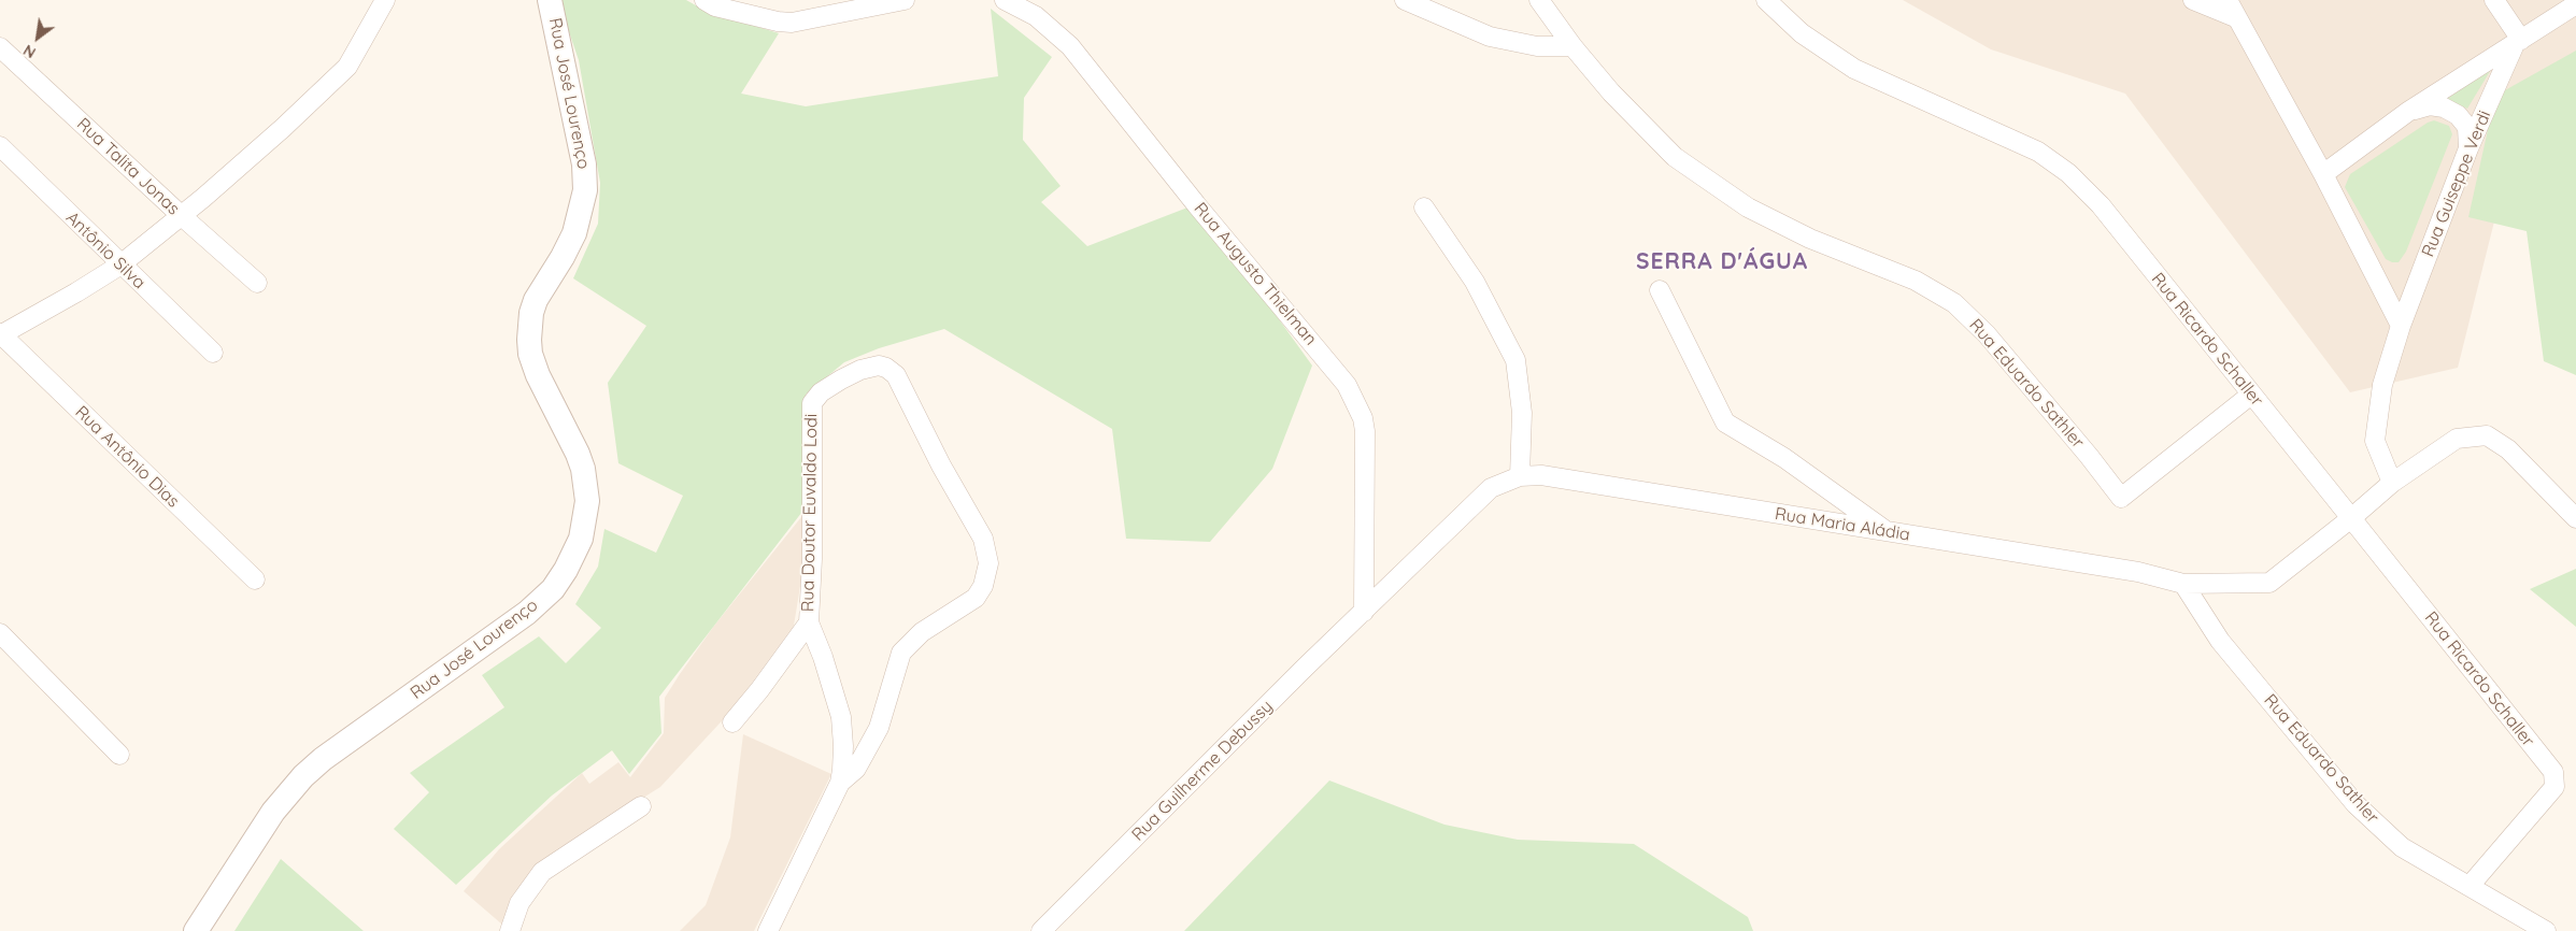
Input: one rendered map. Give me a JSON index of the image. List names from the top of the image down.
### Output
{
  "streets": {
    "street": [
      "Rua José Lourenço",
      "Rua Talita Jonas",
      "Rua Guiseppe Verdi",
      "Antônio Silva",
      "Rua Augusto Thielman",
      "Rua Ricardo Schaller",
      "Rua Eduardo Sathler",
      "Rua Antônio Dias",
      "Rua Doutor Euvaldo Lodi",
      "Rua Maria Aládia",
      "Rua Guilherme Debussy"
    ]
  },
  "crossings": [
    ["Rua Guiseppe Verdi", "Rua Maria Aládia"],
    ["Rua Augusto Thielman", "Rua Maria Aládia"],
    ["Rua Augusto Thielman", "Rua Guilherme Debussy"],
    ["Rua Ricardo Schaller", "Rua Eduardo Sathler"],
    ["Rua Ricardo Schaller", "Rua Maria Aládia"],
    ["Rua Eduardo Sathler", "Rua Maria Aládia"],
    ["Rua Maria Aládia", "Rua Guilherme Debussy"]
  ],
  "districts": ["SERRA D'ÁGUA"],
  "north": "bottom left"
}
